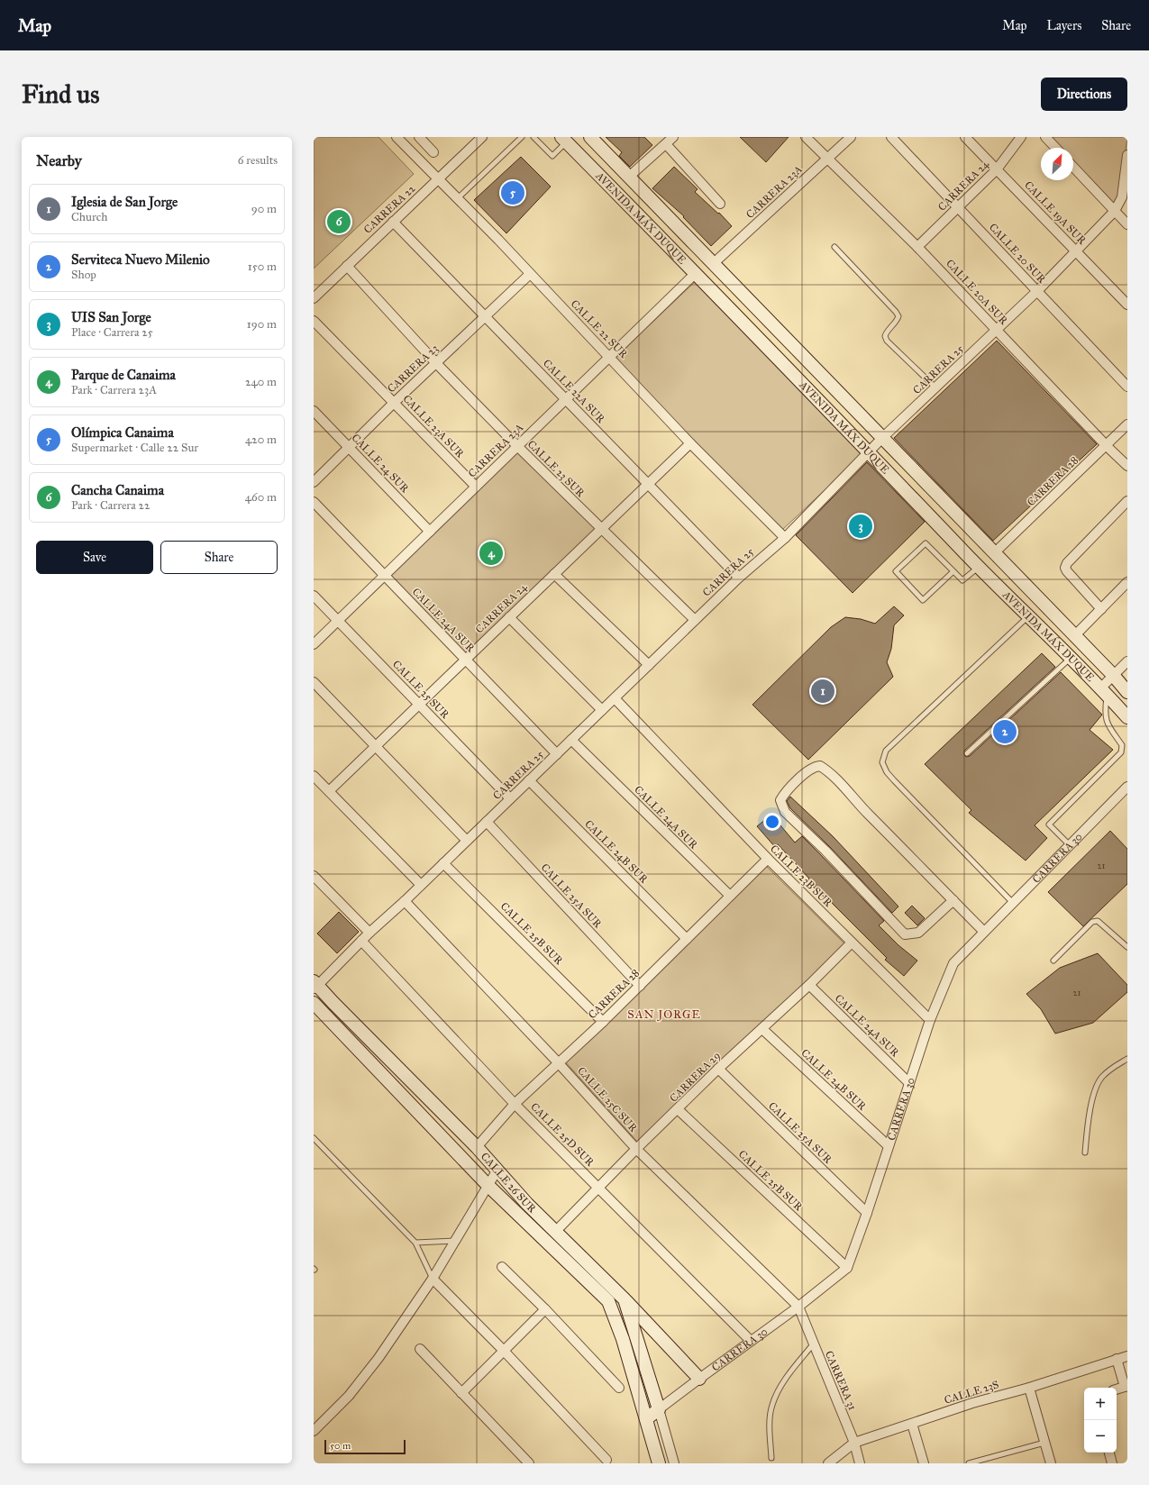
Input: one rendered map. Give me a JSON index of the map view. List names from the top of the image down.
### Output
{
  "streets": {
    "main road": ["AVENIDA MÁX DUQUE", "CALLE 26 SUR"],
    "street": [
      "CARRERA 24",
      "CARRERA 23A",
      "CARRERA 22",
      "CALLE 19A SUR",
      "CALLE 20 SUR",
      "CALLE 20A SUR",
      "CALLE 22 SUR",
      "CARRERA 23",
      "CARRERA 25",
      "CALLE 22A SUR",
      "CALLE 23A SUR",
      "CALLE 24 SUR",
      "CALLE 23 SUR",
      "CARRERA 28",
      "CALLE 24A SUR",
      "CALLE 25 SUR",
      "CALLE 24B SUR",
      "CARRERA 30",
      "CALLE 23B SUR",
      "CALLE 25A SUR",
      "CALLE 25B SUR",
      "CARRERA 29",
      "CALLE 25C SUR",
      "CALLE 25D SUR",
      "CARRERA 31",
      "CALLE 23S"
    ]
  },
  "crossings": [
    ["CARRERA 24", "CALLE 19A SUR"],
    ["CARRERA 24", "CALLE 20 SUR"],
    ["CARRERA 24", "CALLE 20A SUR"],
    ["CARRERA 24", "CALLE 22 SUR"],
    ["CARRERA 24", "CALLE 22A SUR"],
    ["CARRERA 24", "CALLE 23 SUR"],
    ["CARRERA 24", "CALLE 24A SUR"],
    ["CARRERA 24", "CALLE 25 SUR"],
    ["CARRERA 23A", "AVENIDA MÁX DUQUE"],
    ["CARRERA 23A", "CALLE 20A SUR"],
    ["CARRERA 23A", "CALLE 22 SUR"],
    ["CARRERA 23A", "CALLE 22A SUR"],
    ["CARRERA 23A", "CALLE 23A SUR"],
    ["CARRERA 23A", "CALLE 24 SUR"],
    ["CARRERA 23A", "CALLE 23 SUR"],
    ["CARRERA 23A", "CALLE 24A SUR"],
    ["CARRERA 23A", "CALLE 25 SUR"],
    ["CARRERA 22", "CALLE 22 SUR"],
    ["CARRERA 22", "CALLE 22A SUR"],
    ["CARRERA 22", "CALLE 23 SUR"],
    ["CALLE 19A SUR", "CARRERA 25"],
    ["AVENIDA MÁX DUQUE", "CARRERA 25"],
    ["AVENIDA MÁX DUQUE", "CARRERA 28"],
    ["CALLE 20 SUR", "CARRERA 25"],
    ["CALLE 20A SUR", "CARRERA 25"],
    ["CALLE 20A SUR", "CARRERA 28"],
    ["CALLE 22 SUR", "CARRERA 23"],
    ["CALLE 22 SUR", "CARRERA 25"],
    ["CARRERA 23", "CALLE 22A SUR"],
    ["CARRERA 23", "CALLE 23A SUR"],
    ["CARRERA 23", "CALLE 24 SUR"],
    ["CARRERA 23", "CALLE 23 SUR"],
    ["CARRERA 25", "CALLE 22A SUR"],
    ["CARRERA 25", "CALLE 23 SUR"],
    ["CARRERA 25", "CALLE 24A SUR"],
    ["CARRERA 25", "CALLE 25 SUR"],
    ["CARRERA 25", "CALLE 24B SUR"],
    ["CARRERA 25", "CALLE 23B SUR"],
    ["CARRERA 25", "CALLE 25A SUR"],
    ["CARRERA 25", "CALLE 25B SUR"],
    ["CARRERA 25", "CALLE 25C SUR"],
    ["CARRERA 25", "CALLE 25D SUR"],
    ["CARRERA 25", "CALLE 26 SUR"],
    ["CARRERA 28", "CALLE 24A SUR"],
    ["CARRERA 28", "CALLE 24B SUR"],
    ["CARRERA 28", "CALLE 23B SUR"],
    ["CARRERA 28", "CALLE 25A SUR"],
    ["CARRERA 28", "CALLE 25B SUR"],
    ["CARRERA 28", "CALLE 25C SUR"],
    ["CARRERA 28", "CALLE 25D SUR"],
    ["CARRERA 28", "CALLE 26 SUR"],
    ["CALLE 24A SUR", "CARRERA 30"],
    ["CALLE 24A SUR", "CARRERA 29"],
    ["CALLE 24B SUR", "CARRERA 30"],
    ["CALLE 24B SUR", "CARRERA 29"],
    ["CARRERA 30", "CALLE 23B SUR"],
    ["CARRERA 30", "CALLE 25A SUR"],
    ["CARRERA 30", "CALLE 25B SUR"],
    ["CARRERA 30", "CALLE 25C SUR"],
    ["CARRERA 30", "CALLE 25D SUR"],
    ["CARRERA 30", "CALLE 26 SUR"],
    ["CARRERA 30", "CARRERA 31"],
    ["CALLE 23B SUR", "CARRERA 29"],
    ["CALLE 25A SUR", "CARRERA 29"],
    ["CALLE 25B SUR", "CARRERA 29"],
    ["CARRERA 29", "CALLE 25C SUR"],
    ["CARRERA 29", "CALLE 25D SUR"],
    ["CARRERA 29", "CALLE 26 SUR"],
    ["CALLE 25C SUR", "CARRERA 31"],
    ["CARRERA 31", "CALLE 23S"]
  ],
  "districts": ["SAN JORGE"],
  "house_numbers": ["21", "21"],
  "scale_bar": "50 m",
  "north": "top right",
  "page": {
    "header": "Map",
    "nav": ["Map", "Layers", "Share"],
    "buttons": [
      "Directions",
      ["Save", "Share"]
    ],
    "title": "Find us",
    "heading": ["Nearby", "6 results"],
    "pins": [
      "5",
      "6",
      "3",
      "4",
      "1",
      "2"
    ],
    "list": [
      {
        "mark": "1",
        "name": "Iglesia de San Jorge",
        "note": "Church",
        "value": "90 m"
      },
      {
        "mark": "2",
        "name": "Serviteca Nuevo Milenio",
        "note": "Shop",
        "value": "150 m"
      },
      {
        "mark": "3",
        "name": "UIS San Jorge",
        "note": "Place · Carrera 25",
        "value": "190 m"
      },
      {
        "mark": "4",
        "name": "Parque de Canaima",
        "note": "Park · Carrera 23A",
        "value": "240 m"
      },
      {
        "mark": "5",
        "name": "Olímpica Canaima",
        "note": "Supermarket · Calle 22 Sur",
        "value": "420 m"
      },
      {
        "mark": "6",
        "name": "Cancha Canaima",
        "note": "Park · Carrera 22",
        "value": "460 m"
      }
    ],
    "map_buttons": ["+", "−"],
    "scale": "50 m"
  }
}
